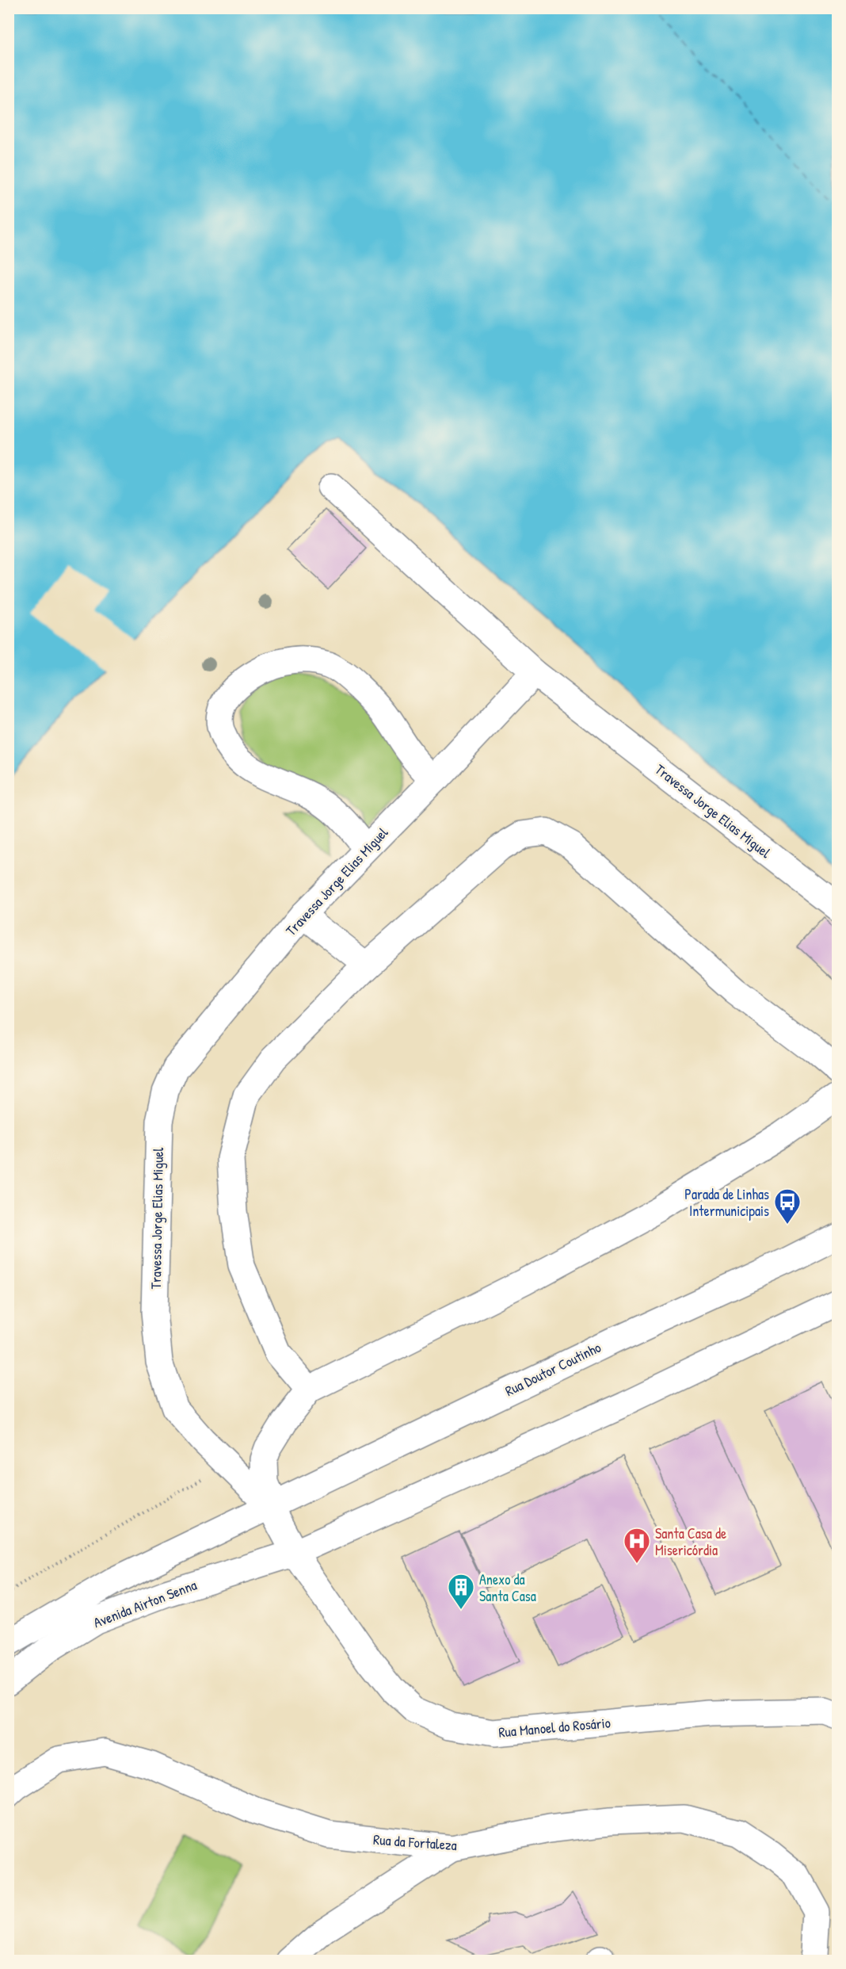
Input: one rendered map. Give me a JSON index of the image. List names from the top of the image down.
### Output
{
  "streets": {
    "street": [
      "Travessa Jorge Elias Miguel",
      "Rua Doutor Coutinho",
      "Avenida Airton Senna",
      "Rua Manoel do Rosário",
      "Rua da Fortaleza"
    ]
  },
  "crossings": [
    ["Travessa Jorge Elias Miguel", "Rua Doutor Coutinho"],
    ["Travessa Jorge Elias Miguel", "Avenida Airton Senna"],
    ["Travessa Jorge Elias Miguel", "Rua Manoel do Rosário"],
    ["Rua Doutor Coutinho", "Avenida Airton Senna"],
    ["Rua Doutor Coutinho", "Rua Manoel do Rosário"],
    ["Avenida Airton Senna", "Rua Manoel do Rosário"]
  ],
  "places": {
    "bus stop": ["Parada de Linhas Intermunicipais"],
    "hospital": ["Santa Casa de Misericórdia"],
    "building": ["Anexo da Santa Casa"]
  }
}
